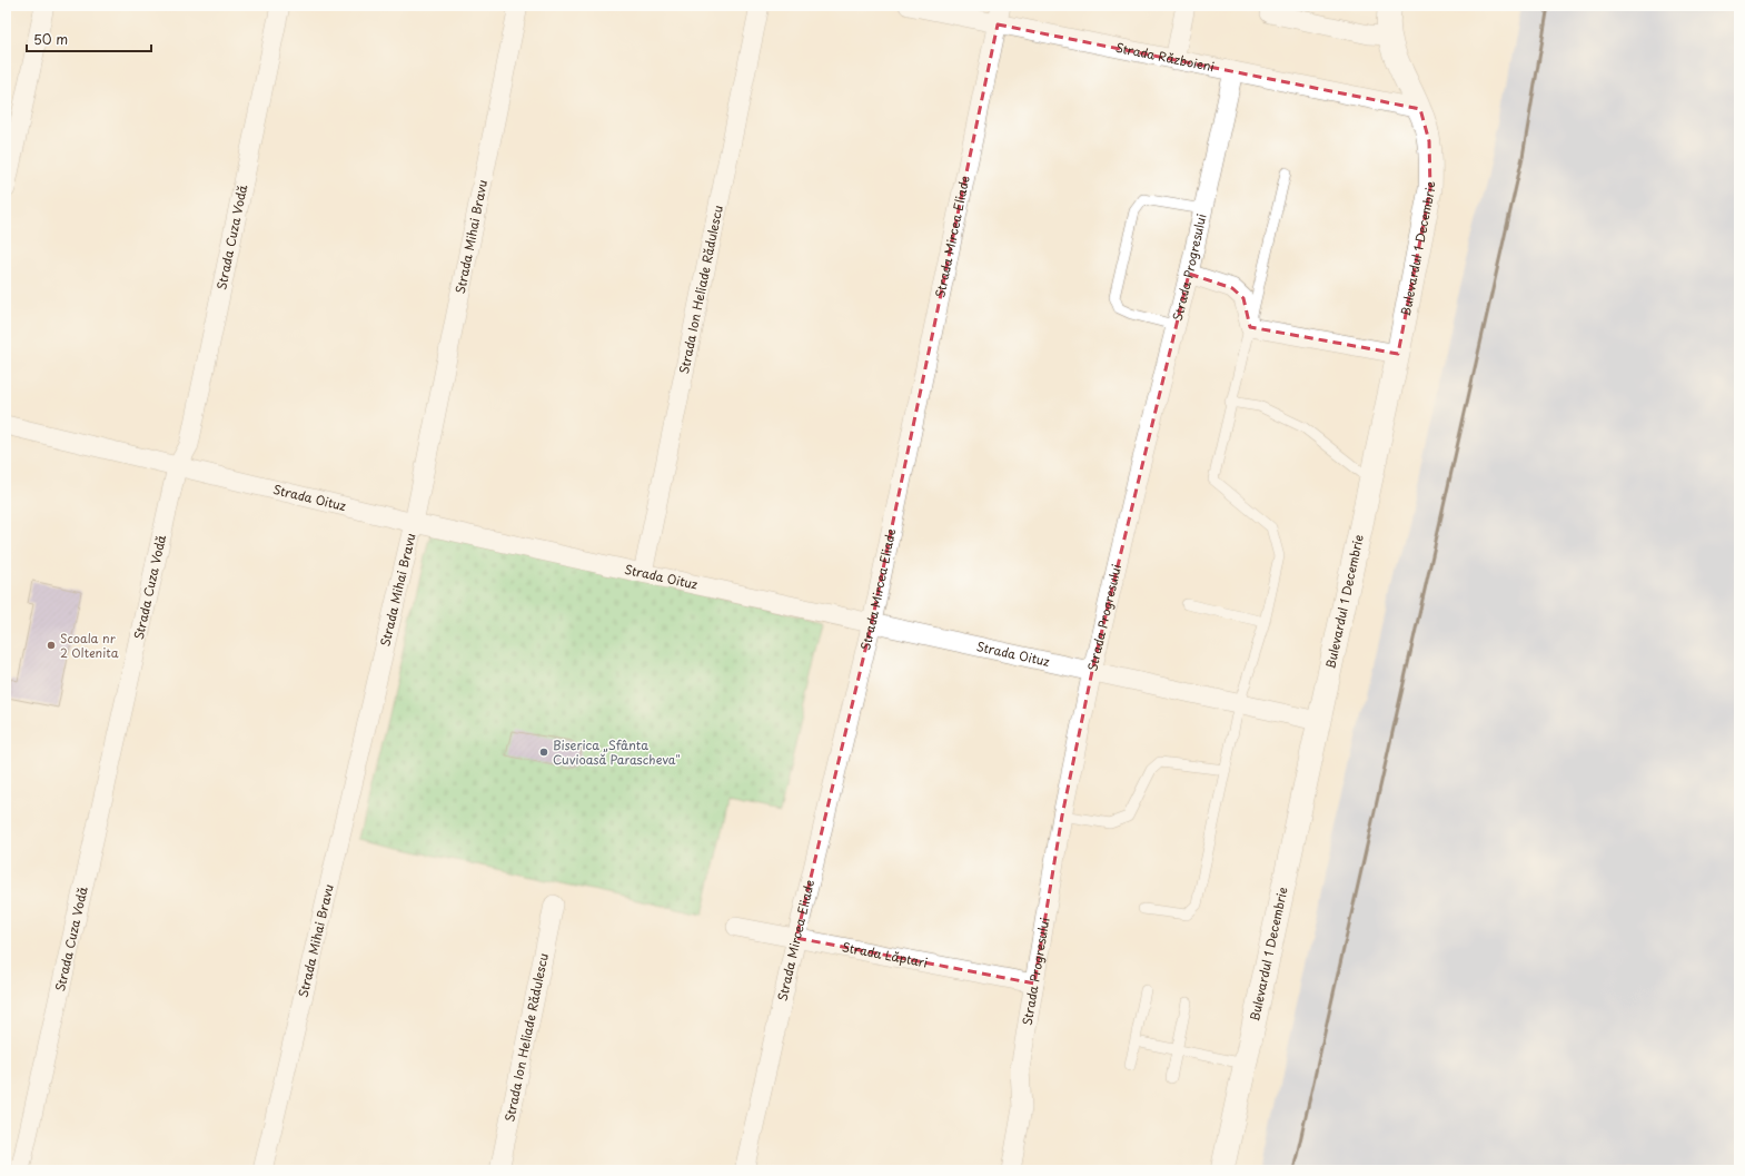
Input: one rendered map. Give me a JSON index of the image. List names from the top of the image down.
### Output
{
  "streets": {
    "street": [
      "Strada Războieni",
      "Strada Cuza Vodă",
      "Strada Mihai Bravu",
      "Strada Mircea Eliade",
      "Bulevardul 1 Decembrie",
      "Strada Progresului",
      "Strada Ion Heliade Rădulescu",
      "Strada Oituz",
      "Strada Lăptari"
    ]
  },
  "crossings": [
    ["Strada Războieni", "Strada Mircea Eliade"],
    ["Strada Războieni", "Bulevardul 1 Decembrie"],
    ["Strada Războieni", "Strada Progresului"],
    ["Strada Cuza Vodă", "Strada Oituz"],
    ["Strada Mihai Bravu", "Strada Oituz"],
    ["Strada Mircea Eliade", "Strada Oituz"],
    ["Strada Mircea Eliade", "Strada Lăptari"],
    ["Bulevardul 1 Decembrie", "Strada Oituz"],
    ["Strada Progresului", "Strada Oituz"],
    ["Strada Progresului", "Strada Lăptari"],
    ["Strada Ion Heliade Rădulescu", "Strada Oituz"]
  ],
  "places": ["Scoala nr 2 Oltenita", "Biserica „Sfânta Cuvioasă Parascheva\""],
  "scale_bar": "50 m"
}
